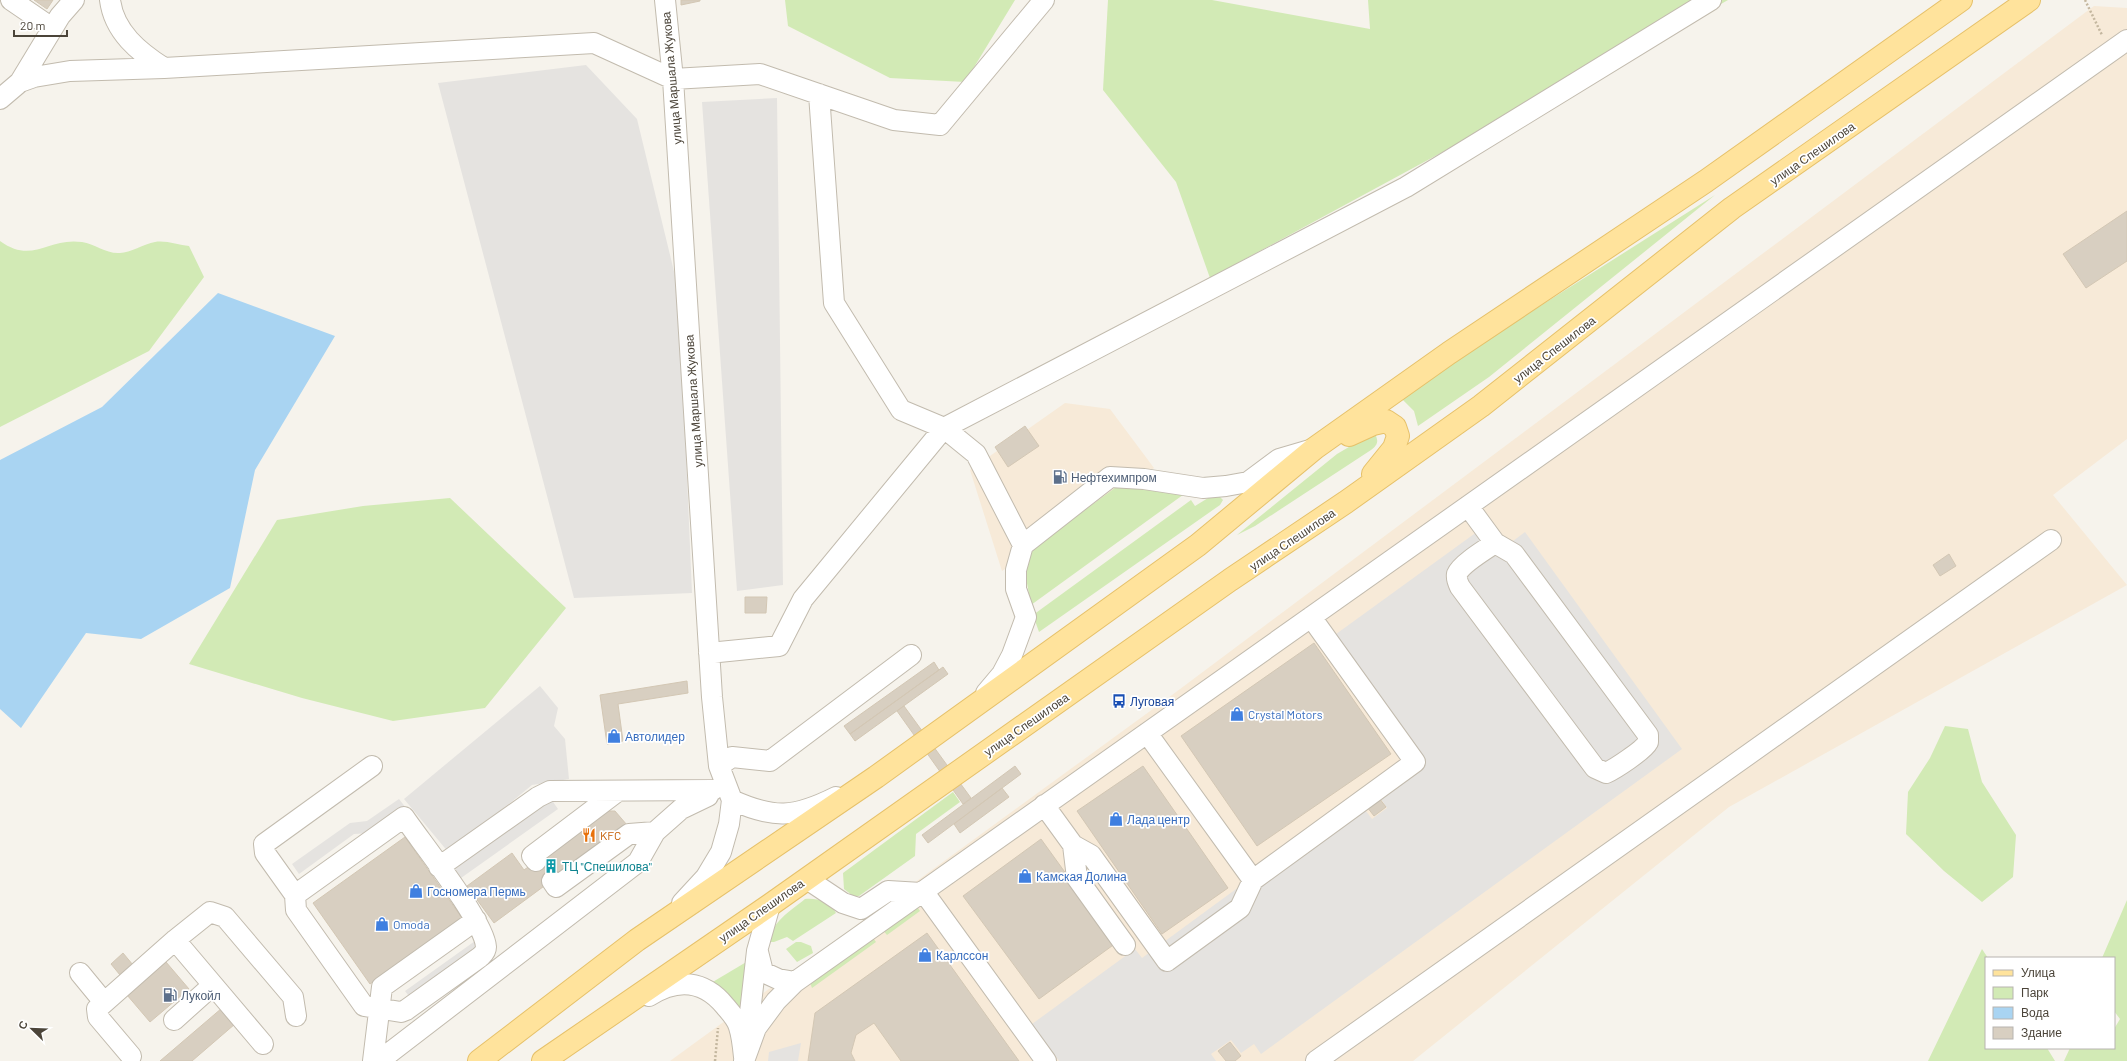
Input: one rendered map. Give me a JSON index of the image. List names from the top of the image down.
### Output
{
  "streets": {
    "main road": ["улица Спешилова"],
    "street": ["улица Маршала Жукова"]
  },
  "places": {
    "fuel station": ["Нефтехимпром", "Лукойл"],
    "bus stop": ["Луговая"],
    "shop": [
      "Crystal Motors",
      "Автолидер",
      "Лада центр",
      "Камская Долина",
      "Госномера Пермь",
      "Omoda",
      "Карлссон"
    ],
    "restaurant": ["KFC"],
    "building": ["ТЦ \"Спешилова\""]
  },
  "legend": [
    "Улица",
    "Парк",
    "Вода",
    "Здание"
  ],
  "scale_bar": "20 m",
  "north": "top left"
}
